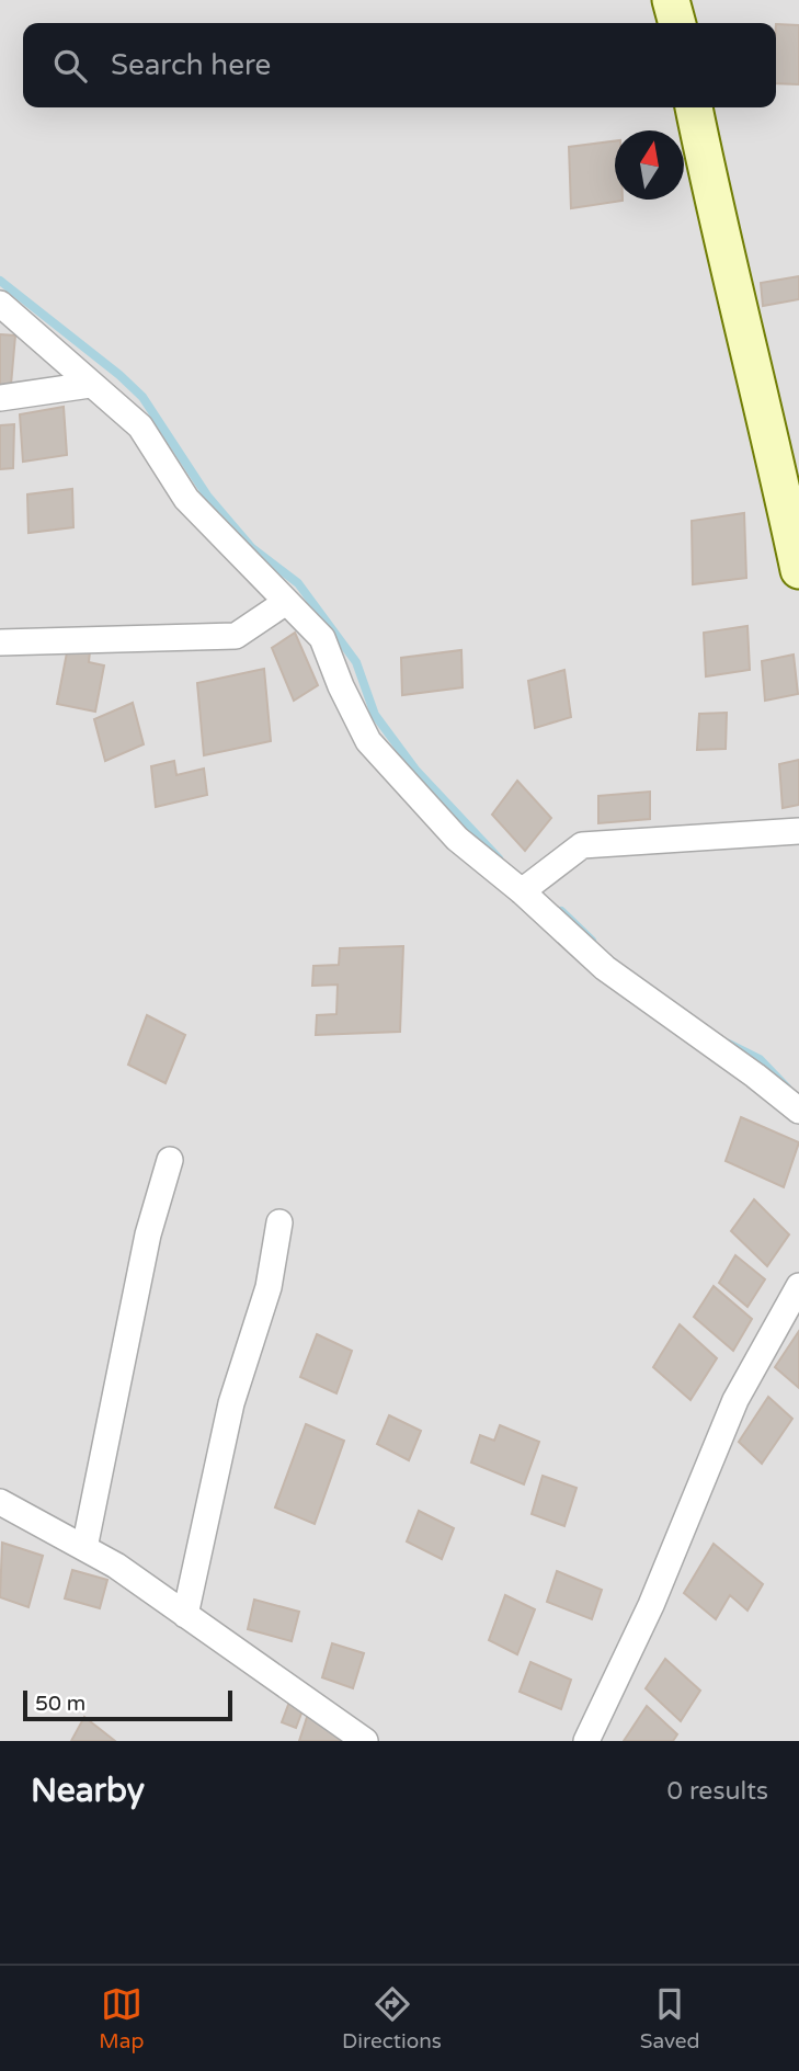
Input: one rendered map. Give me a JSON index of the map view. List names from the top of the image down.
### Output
{
  "scale_bar": "50 m",
  "north": "top",
  "page": {
    "search": "Search here",
    "scale": "50 m",
    "heading": ["Nearby", "0 results"],
    "nav": ["Map", "Directions", "Saved"]
  }
}
